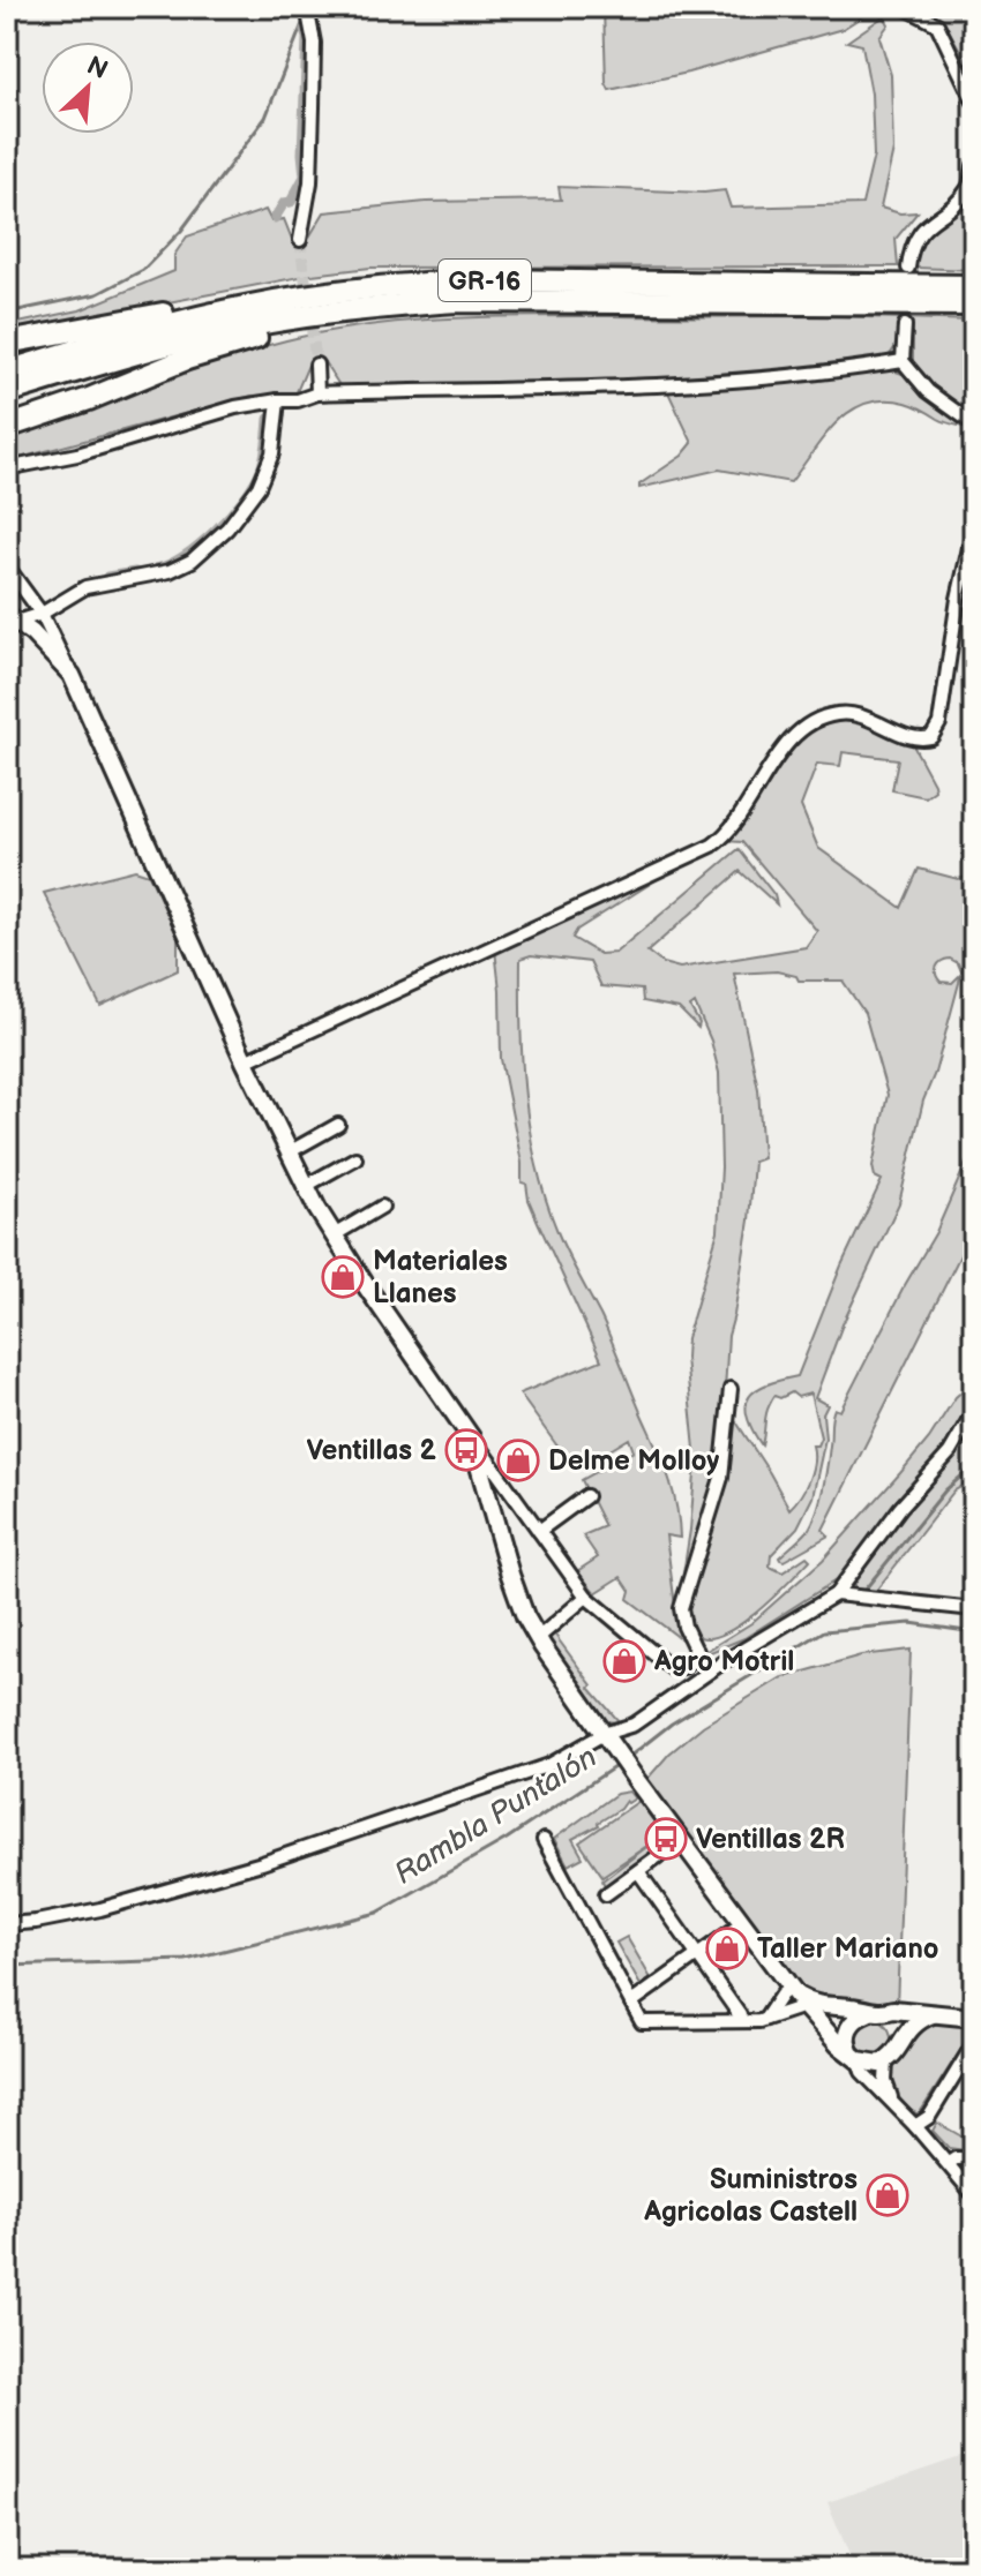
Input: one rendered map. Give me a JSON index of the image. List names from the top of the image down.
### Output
{
  "streets": {
    "highway": ["GR-16"]
  },
  "water": ["Rambla Puntalón"],
  "places": {
    "shop": [
      "Materiales Llanes",
      "Delme Molloy",
      "Agro Motril",
      "Taller Mariano",
      "Suministros Agricolas Castell"
    ],
    "bus stop": ["Ventillas 2", "Ventillas 2R"]
  },
  "north": "top right"
}
